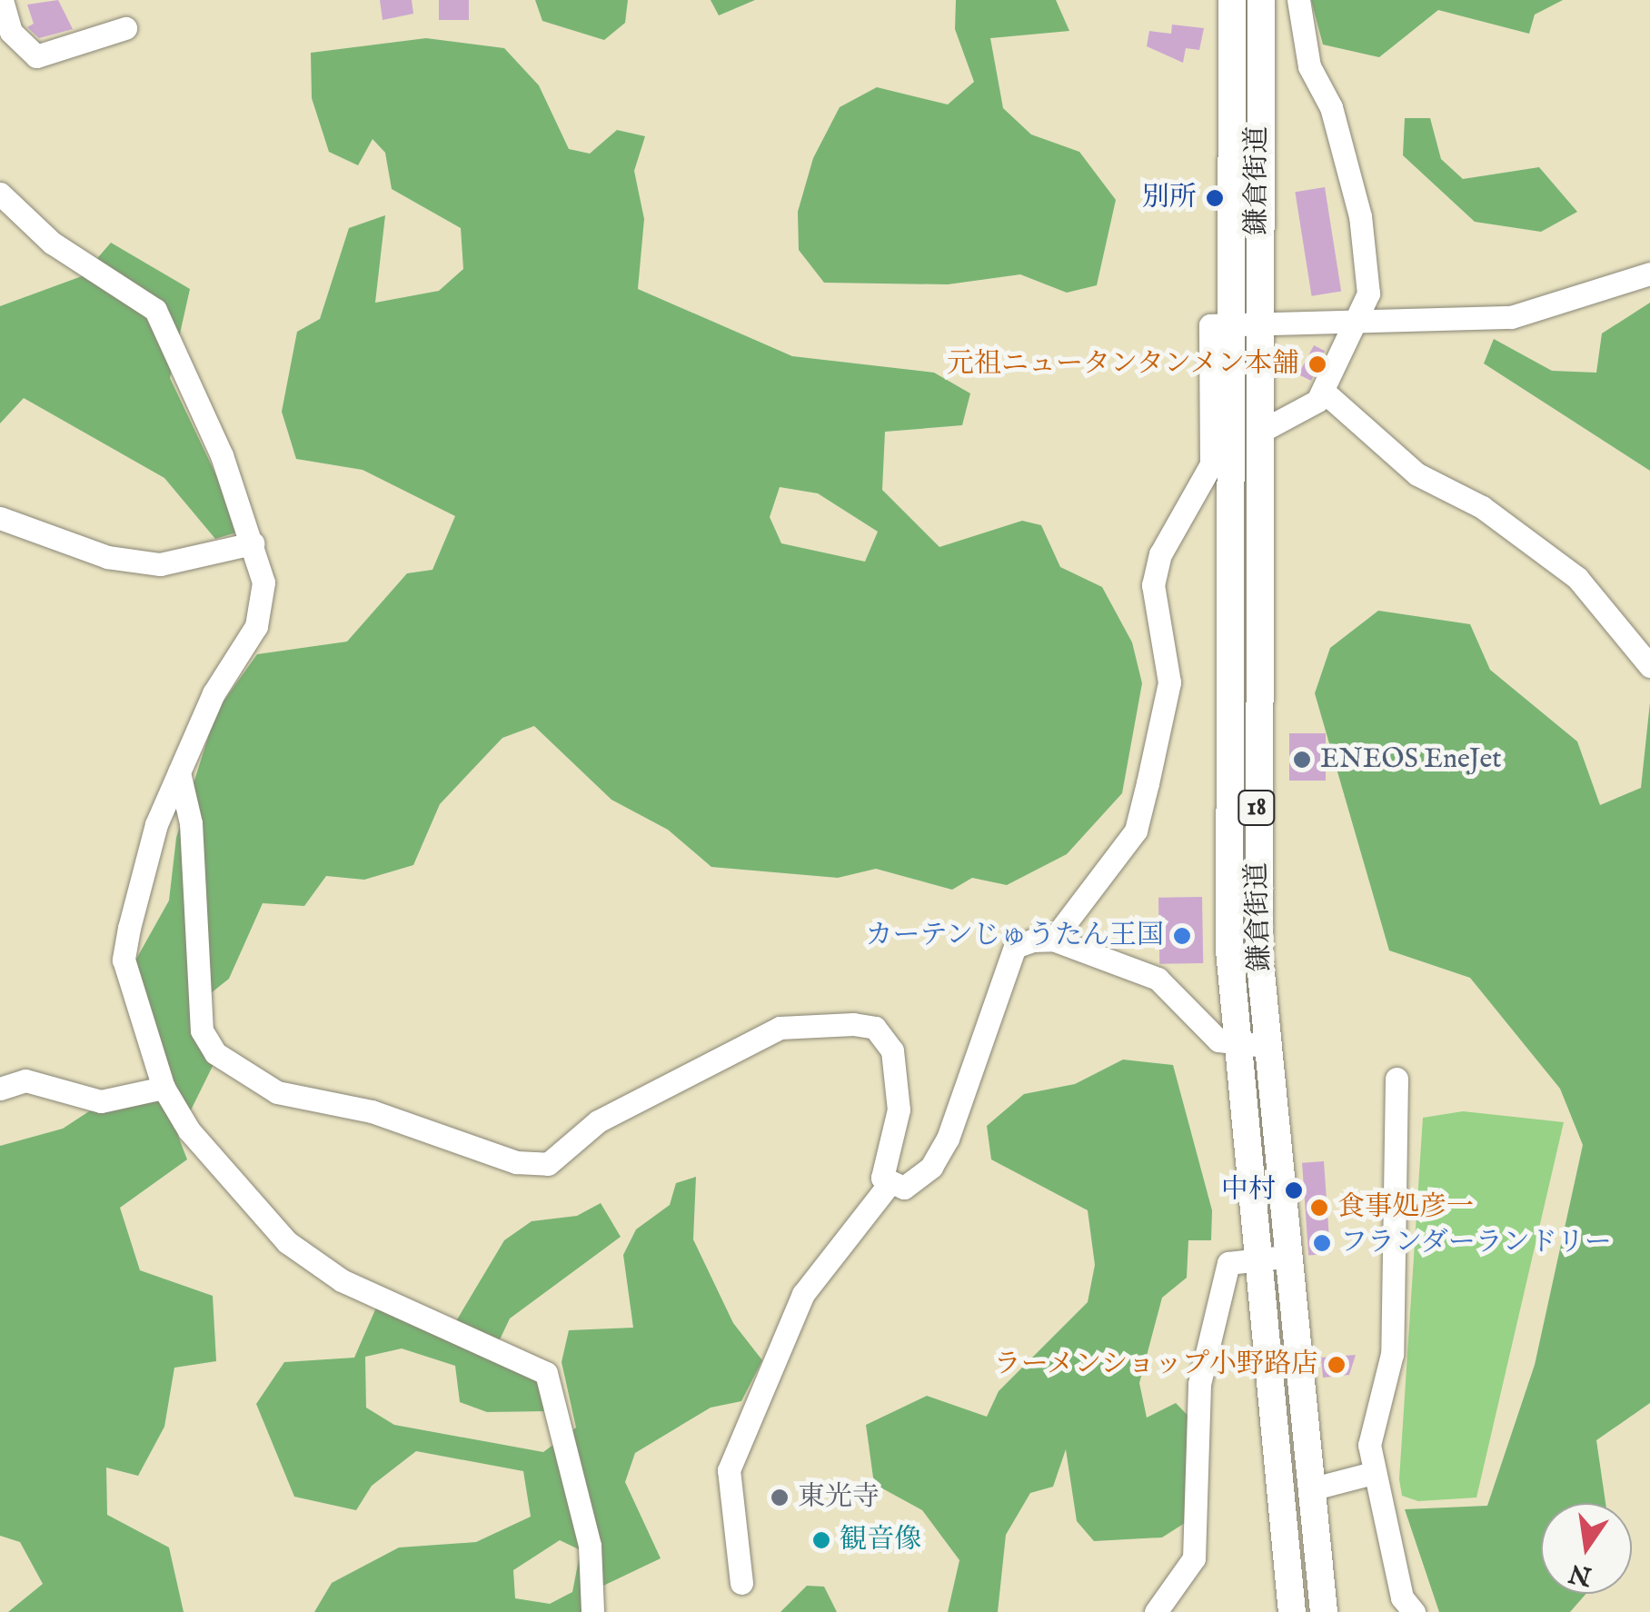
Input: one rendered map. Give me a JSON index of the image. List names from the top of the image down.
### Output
{
  "streets": {
    "main road": ["鎌倉街道", "18"]
  },
  "places": [
    "別所",
    "元祖ニュータンタンメン本舗",
    "ENEOS EneJet",
    "カーテンじゅうたん王国",
    "中村",
    "食事処彦一",
    "フランダーランドリー",
    "ラーメンショップ小野路店",
    "東光寺",
    "観音像"
  ],
  "north": "bottom"
}
